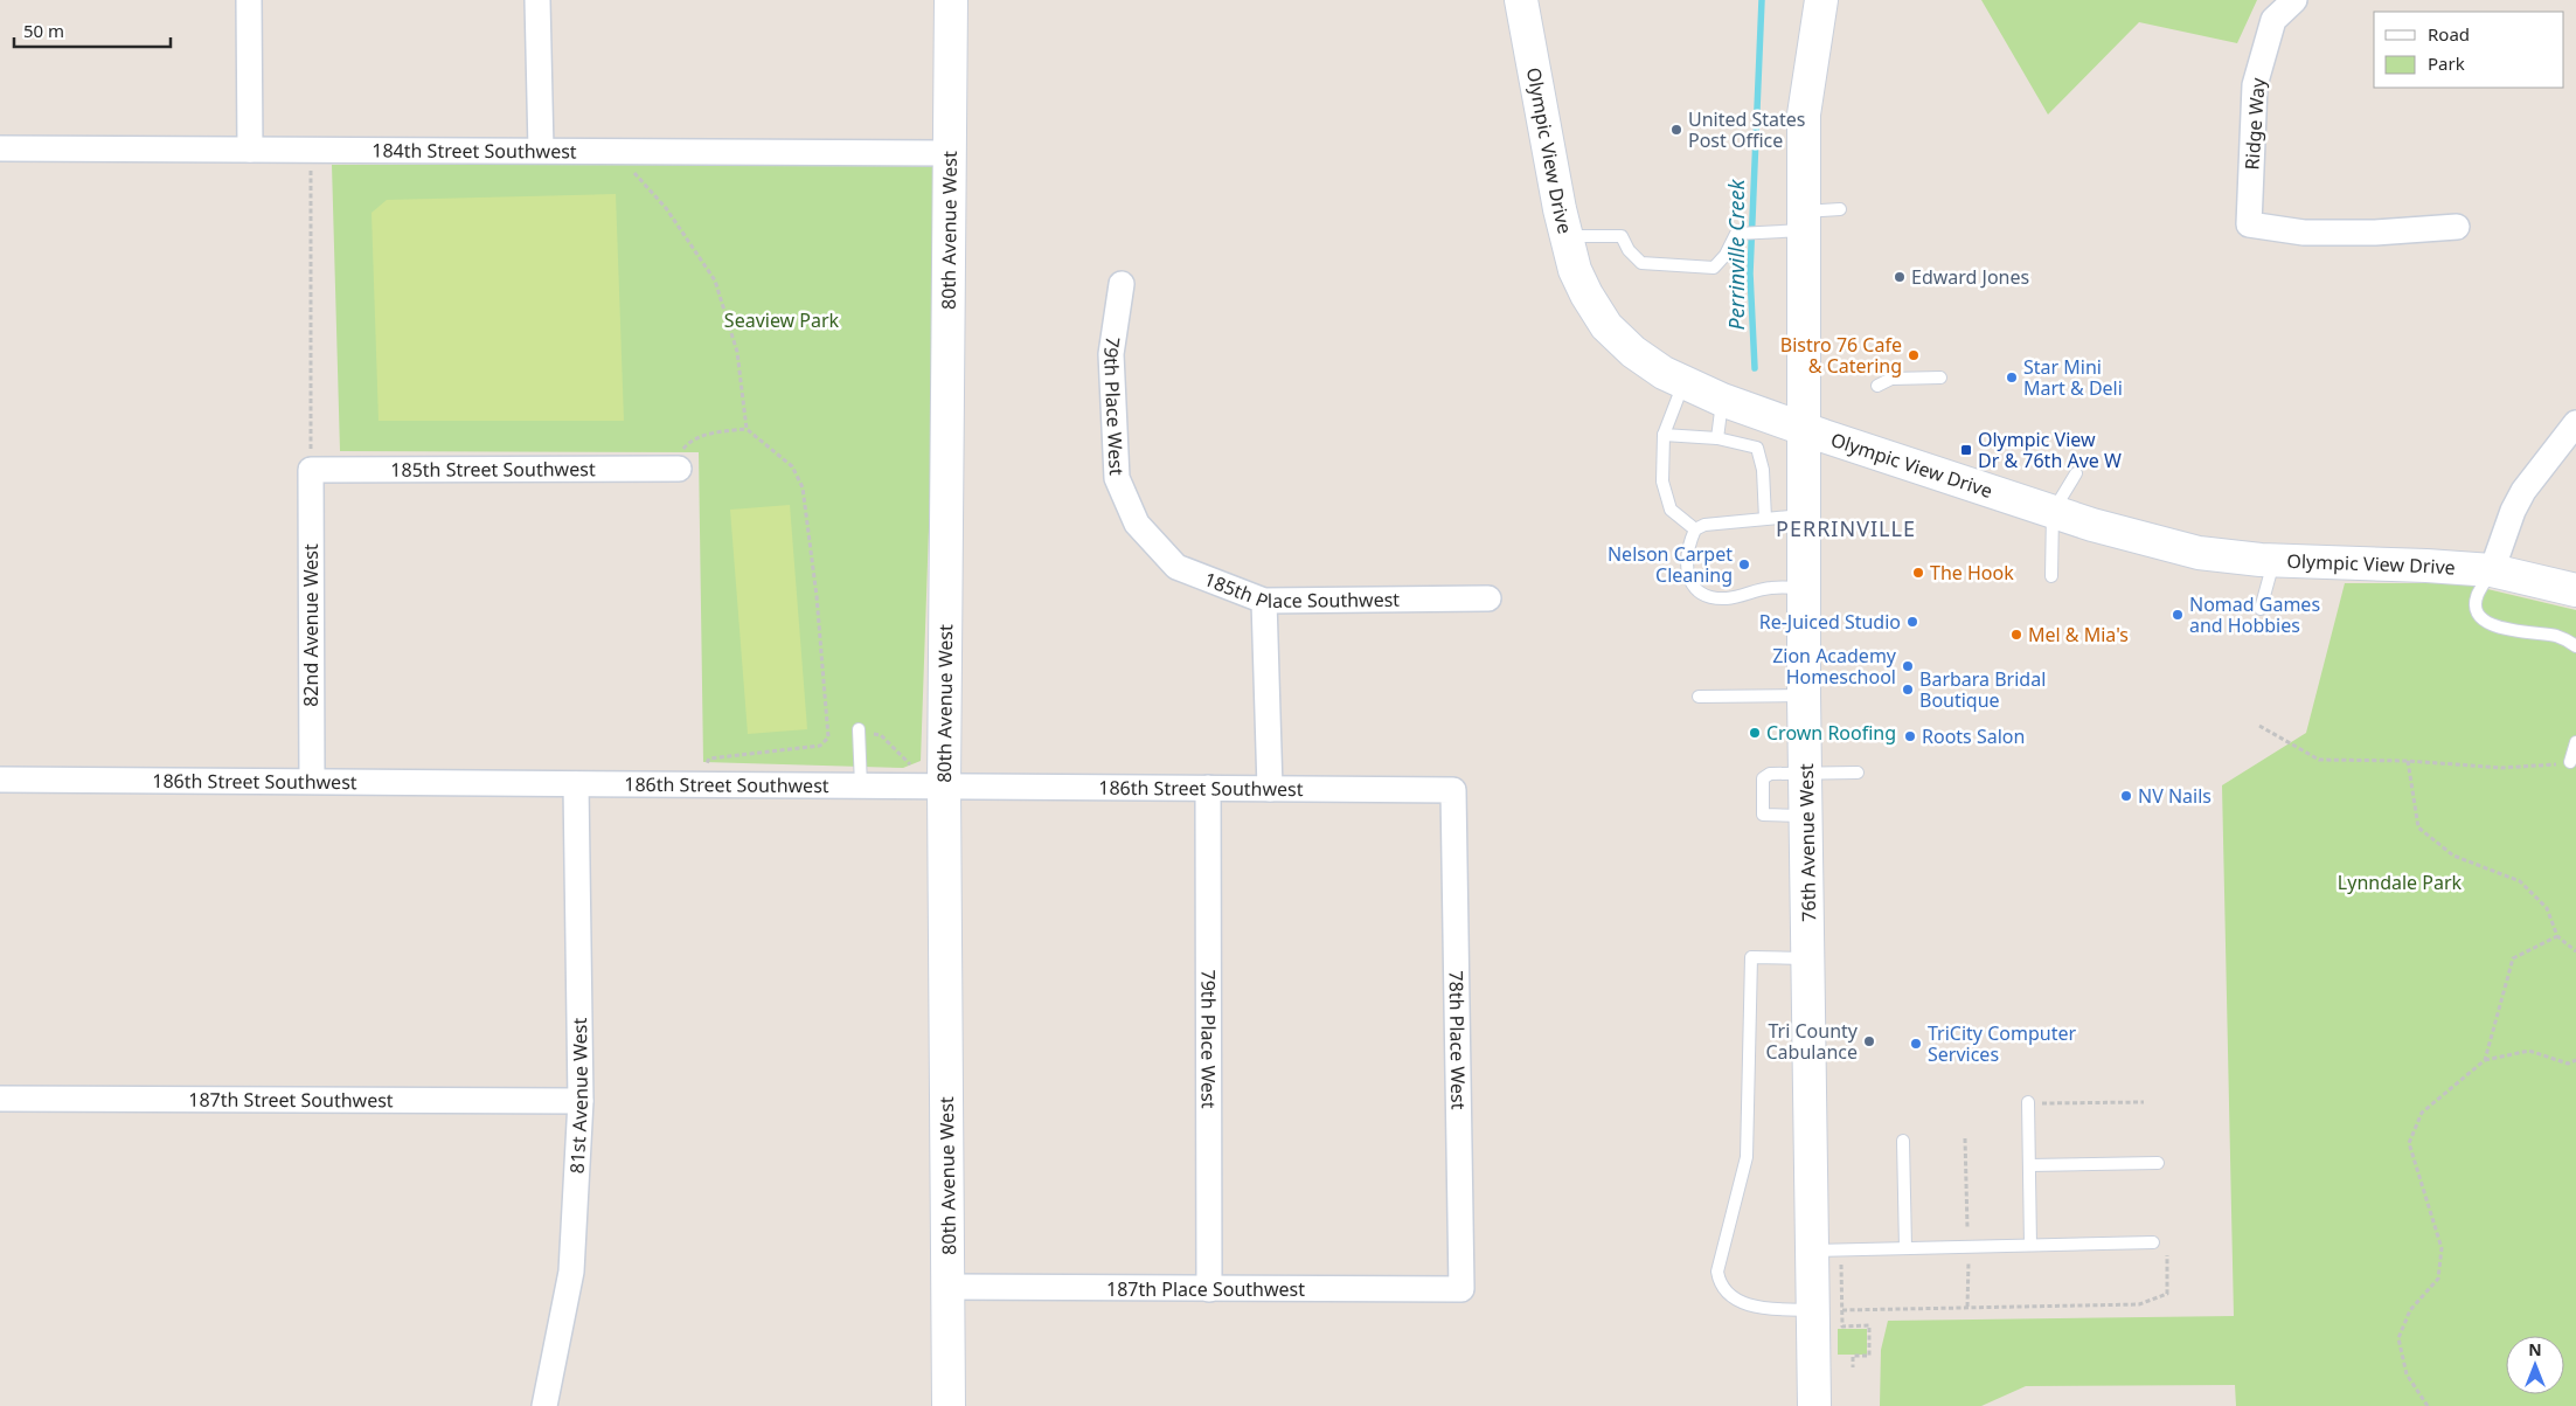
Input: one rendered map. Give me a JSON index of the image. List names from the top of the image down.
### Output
{
  "streets": {
    "street": [
      "Ridge Way",
      "184th Street Southwest",
      "Olympic View Drive",
      "80th Avenue West",
      "79th Place West",
      "185th Street Southwest",
      "185th Place Southwest",
      "82nd Avenue West",
      "186th Street Southwest",
      "76th Avenue West",
      "78th Place West",
      "81st Avenue West",
      "187th Street Southwest",
      "187th Place Southwest"
    ]
  },
  "crossings": [
    ["184th Street Southwest", "80th Avenue West"],
    ["Olympic View Drive", "76th Avenue West"],
    ["80th Avenue West", "186th Street Southwest"],
    ["80th Avenue West", "187th Place Southwest"],
    ["79th Place West", "185th Place Southwest"],
    ["79th Place West", "186th Street Southwest"],
    ["79th Place West", "187th Place Southwest"],
    ["185th Street Southwest", "82nd Avenue West"],
    ["82nd Avenue West", "186th Street Southwest"],
    ["186th Street Southwest", "78th Place West"],
    ["186th Street Southwest", "81st Avenue West"],
    ["78th Place West", "187th Place Southwest"],
    ["81st Avenue West", "187th Street Southwest"]
  ],
  "districts": ["PERRINVILLE"],
  "water": ["Perrinville Creek"],
  "parks": ["Seaview Park", "Lynndale Park"],
  "places": {
    "other": [
      "United States Post Office",
      "Edward Jones",
      "Bistro 76 Cafe & Catering",
      "Star Mini Mart & Deli",
      "Nelson Carpet Cleaning",
      "The Hook",
      "Nomad Games and Hobbies",
      "Re-Juiced Studio",
      "Mel & Mia's",
      "Zion Academy Homeschool",
      "Barbara Bridal Boutique",
      "Crown Roofing",
      "Roots Salon",
      "NV Nails",
      "Tri County Cabulance",
      "TriCity Computer Services"
    ],
    "transit": ["Olympic View Dr & 76th Ave W"]
  },
  "legend": ["Road", "Park"],
  "scale_bar": "50 m",
  "north": "top"
}
